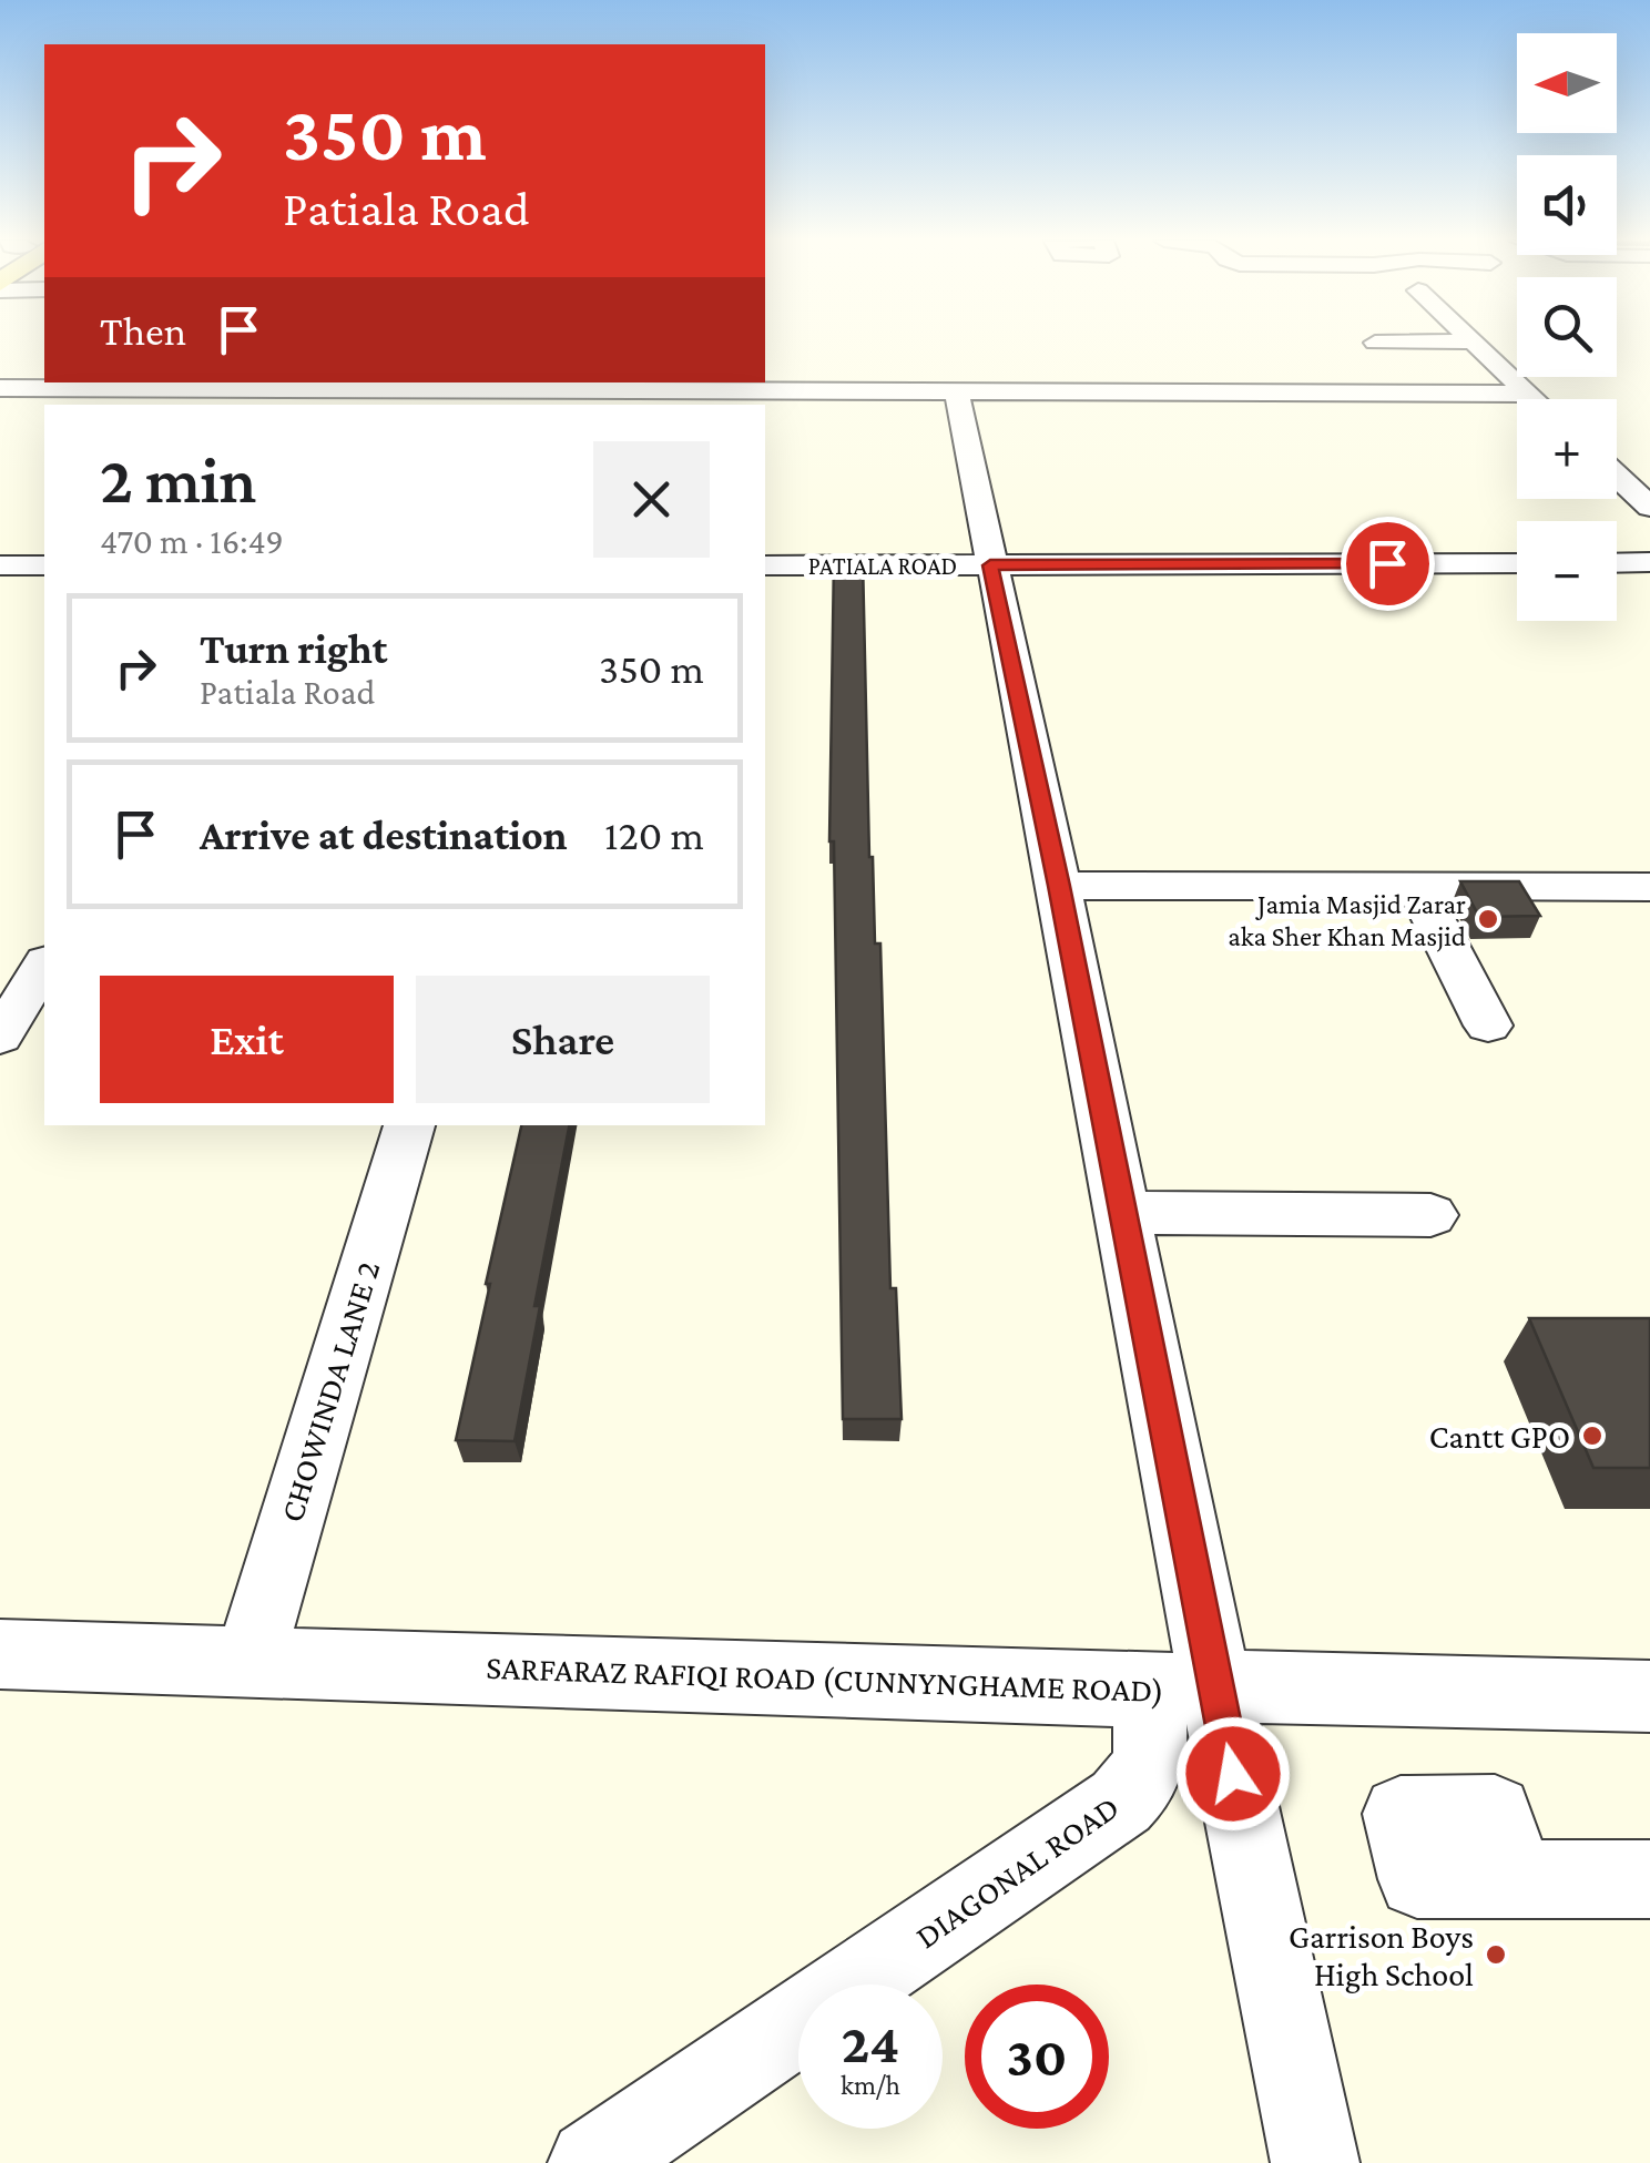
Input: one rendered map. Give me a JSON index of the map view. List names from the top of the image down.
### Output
{
  "streets": {
    "street": [
      "PATIALA ROAD",
      "CHOWINDA LANE 2",
      "SARFARAZ RAFIQI ROAD (CUNNYNGHAME ROAD)",
      "DIAGONAL ROAD"
    ]
  },
  "crossings": [
    ["CHOWINDA LANE 2", "SARFARAZ RAFIQI ROAD (CUNNYNGHAME ROAD)"],
    ["SARFARAZ RAFIQI ROAD (CUNNYNGHAME ROAD)", "DIAGONAL ROAD"]
  ],
  "places": ["Jamia Masjid Zarar aka Sher Khan Masjid", "Cantt GPO", "Garrison Boys High School"],
  "north": "left",
  "page": {
    "map_buttons": ["+", "−"],
    "turn": ["350 m", "Patiala Road"],
    "then": "Then",
    "heading": ["2 min", "470 m · 16:49"],
    "list": [
      {
        "name": "Turn right",
        "note": "Patiala Road",
        "value": "350 m"
      },
      {
        "name": "Arrive at destination",
        "value": "120 m"
      }
    ],
    "buttons": ["Exit", "Share"],
    "speed": "24 km/h",
    "limit": "30"
  }
}
